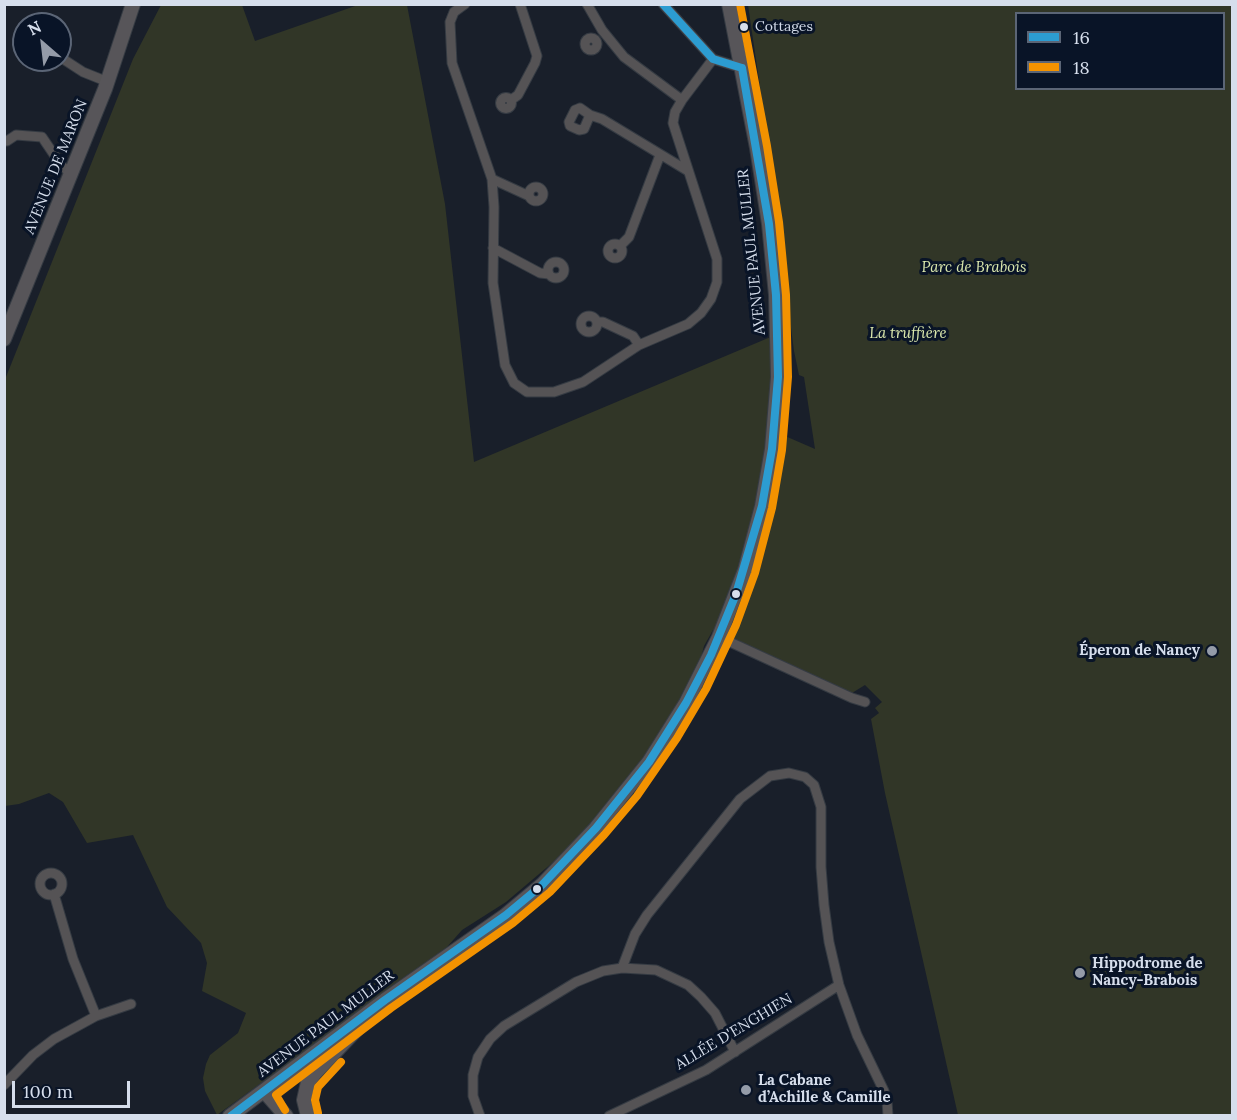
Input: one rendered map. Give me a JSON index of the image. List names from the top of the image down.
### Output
{
  "streets": {
    "main road": ["AVENUE DE MARON", "AVENUE PAUL MULLER"],
    "street": ["ALLÉE D'ENGHIEN"]
  },
  "parks": ["Parc de Brabois", "La truffière"],
  "places": [
    "Cottages",
    "Éperon de Nancy",
    "Hippodrome de Nancy-Brabois",
    "La Cabane d’Achille & Camille"
  ],
  "lines": ["transit line 16", "transit line 18"],
  "legend": ["16", "18"],
  "scale_bar": "100 m",
  "north": "top left"
}
